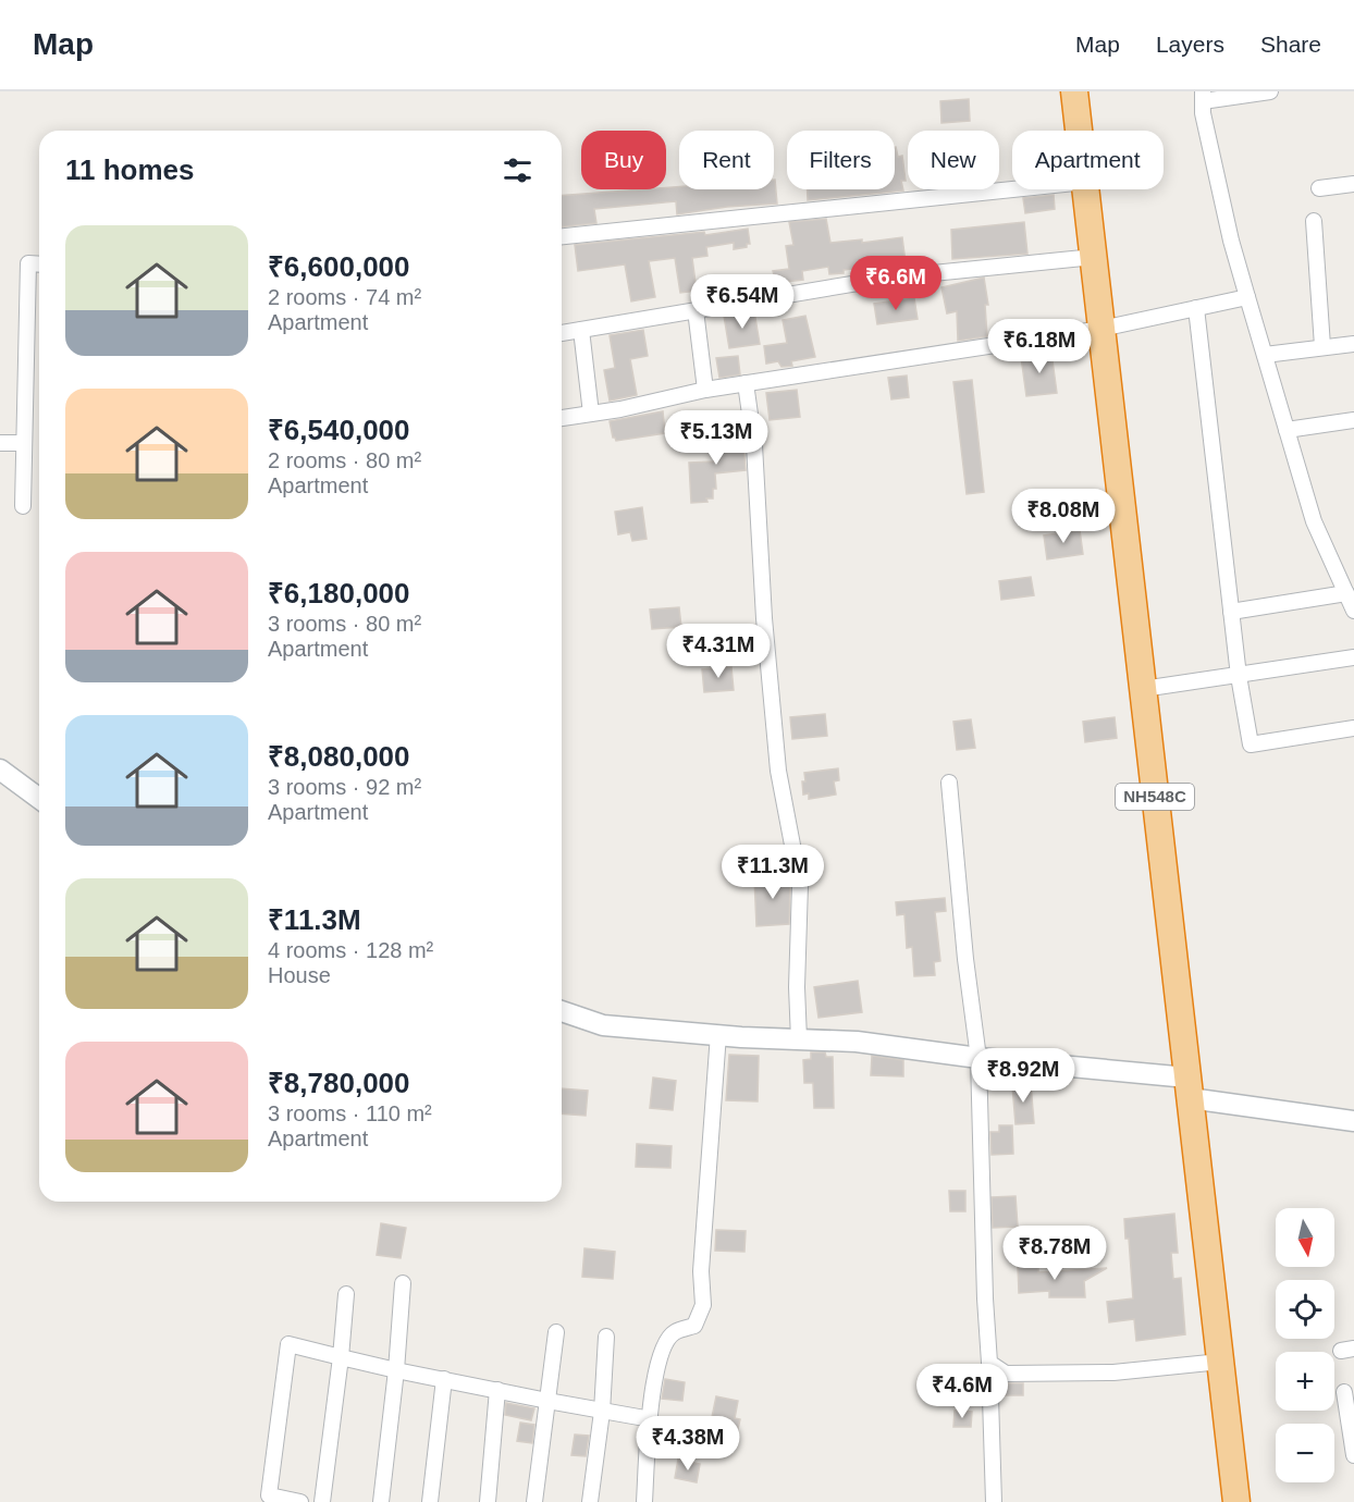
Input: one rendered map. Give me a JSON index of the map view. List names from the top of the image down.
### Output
{
  "streets": {
    "highway": ["NH548C"]
  },
  "north": "bottom",
  "page": {
    "header": "Map",
    "nav": ["Map", "Layers", "Share"],
    "chip": [
      "Buy",
      "Rent",
      "Filters",
      "New",
      "Apartment"
    ],
    "heading": "11 homes",
    "list": [
      {
        "name": "₹6,600,000",
        "note": "2 rooms · 74 m² · Apartment"
      },
      {
        "name": "₹6,540,000",
        "note": "2 rooms · 80 m² · Apartment"
      },
      {
        "name": "₹6,180,000",
        "note": "3 rooms · 80 m² · Apartment"
      },
      {
        "name": "₹8,080,000",
        "note": "3 rooms · 92 m² · Apartment"
      },
      {
        "name": "₹11.3M",
        "note": "4 rooms · 128 m² · House"
      },
      {
        "name": "₹8,780,000",
        "note": "3 rooms · 110 m² · Apartment"
      }
    ],
    "price": [
      "₹6.6M",
      "₹6.54M",
      "₹6.18M",
      "₹5.13M",
      "₹8.08M",
      "₹4.31M",
      "₹11.3M",
      "₹8.92M",
      "₹8.78M",
      "₹4.6M",
      "₹4.38M"
    ],
    "map_buttons": ["+", "−"]
  }
}
